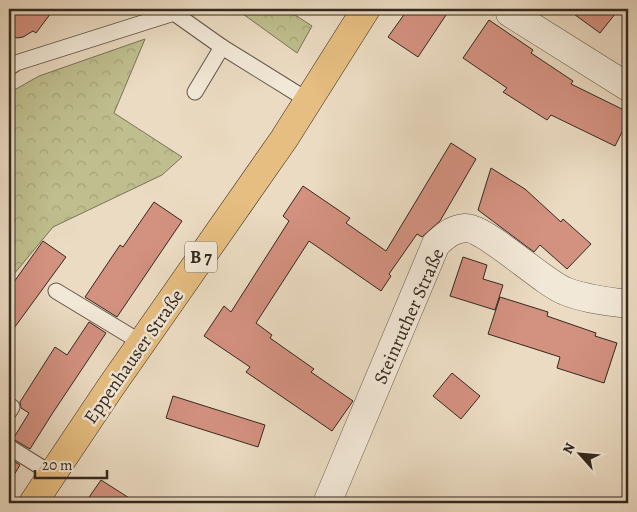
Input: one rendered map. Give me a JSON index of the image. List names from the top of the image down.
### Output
{
  "streets": {
    "main road": ["B 7", "Eppenhauser Straße"],
    "street": ["Steinruther Straße"]
  },
  "scale_bar": "20 m",
  "north": "top left"
}
